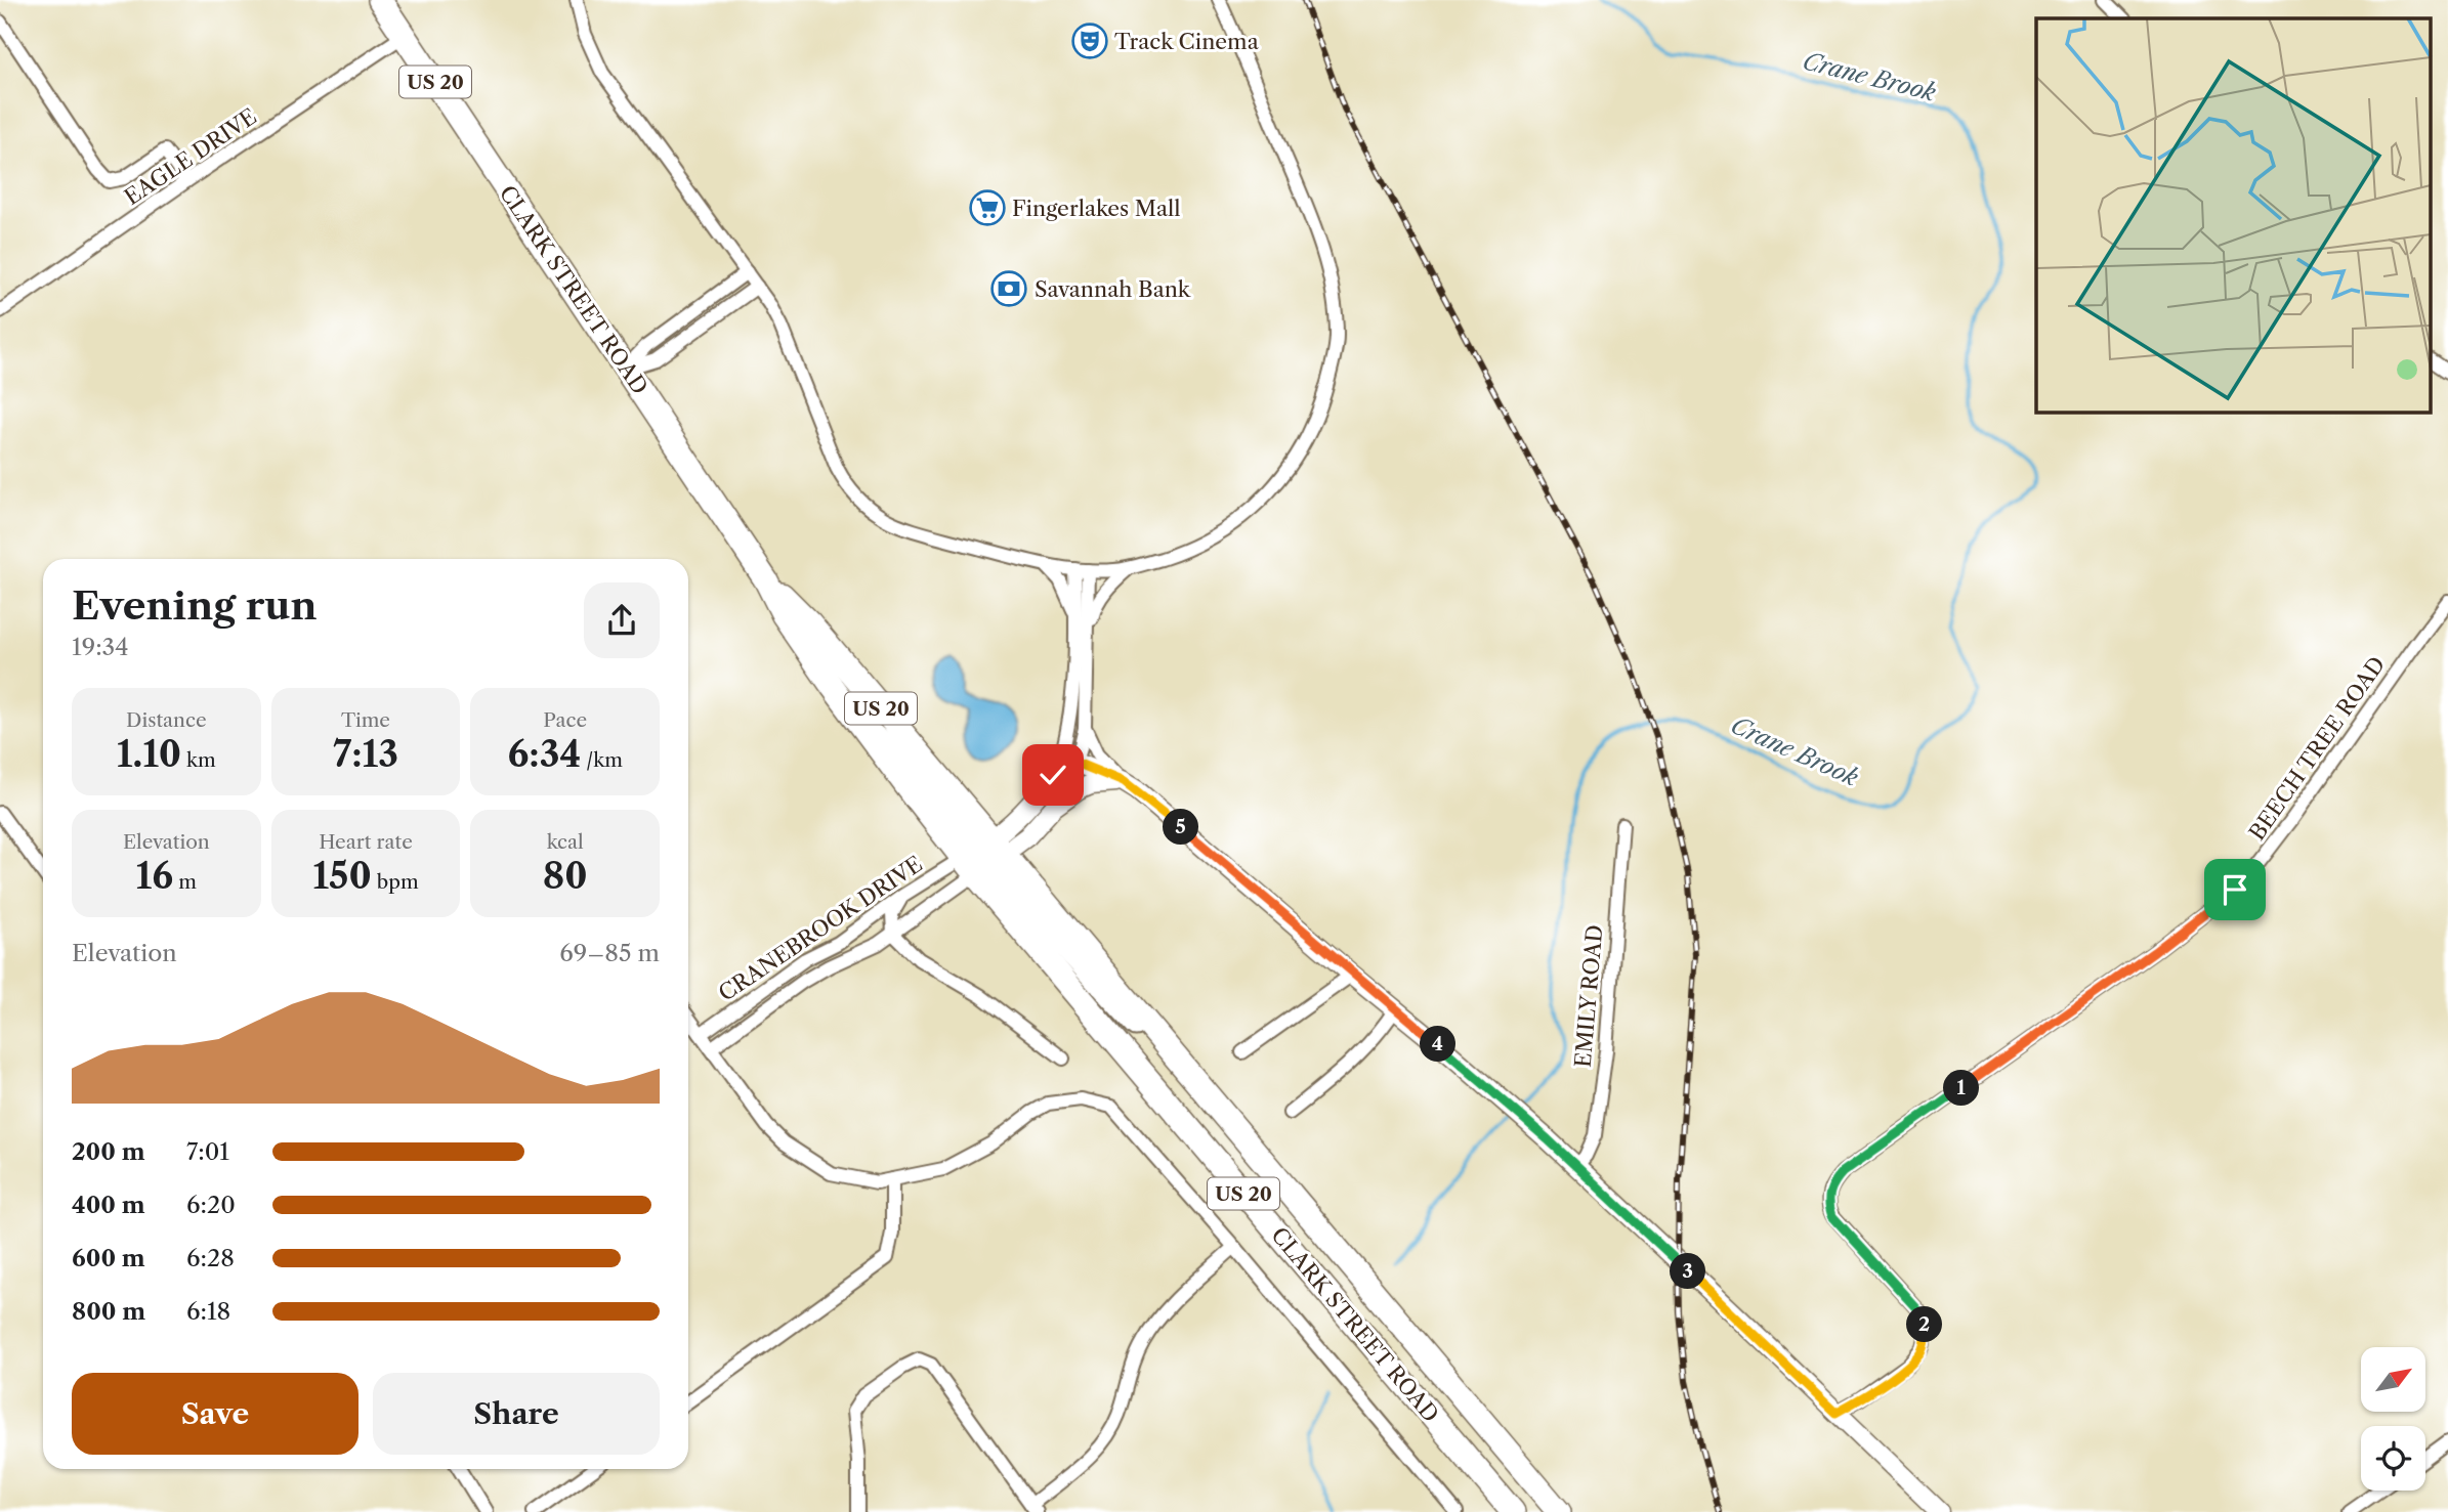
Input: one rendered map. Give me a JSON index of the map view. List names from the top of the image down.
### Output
{
  "streets": {
    "highway": ["US 20", "CLARK STREET ROAD"],
    "street": [
      "EAGLE DRIVE",
      "BEECH TREE ROAD",
      "CRANEBROOK DRIVE",
      "EMILY ROAD"
    ]
  },
  "crossings": [
    ["US 20", "CLARK STREET ROAD"],
    ["US 20", "CRANEBROOK DRIVE"],
    ["EAGLE DRIVE", "CLARK STREET ROAD"],
    ["CLARK STREET ROAD", "CRANEBROOK DRIVE"]
  ],
  "water": ["Crane Brook"],
  "places": {
    "theatre": ["Track Cinema"],
    "supermarket": ["Fingerlakes Mall"],
    "bank": ["Savannah Bank"]
  },
  "north": "top right",
  "page": {
    "heading": ["Evening run", "19:34"],
    "stats": [
      ["Distance", "1.10 km"],
      ["Time", "7:13"],
      ["Pace", "6:34 /km"],
      ["Elevation", "16 m"],
      ["Heart rate", "150 bpm"],
      ["kcal", "80"]
    ],
    "pins": [
      "5",
      "4",
      "1",
      "3",
      "2"
    ],
    "chart": ["Elevation", "69–85 m"],
    "list": [
      {
        "name": "200 m",
        "note": "7:01"
      },
      {
        "name": "400 m",
        "note": "6:20"
      },
      {
        "name": "600 m",
        "note": "6:28"
      },
      {
        "name": "800 m",
        "note": "6:18"
      }
    ],
    "buttons": ["Save", "Share"]
  }
}
